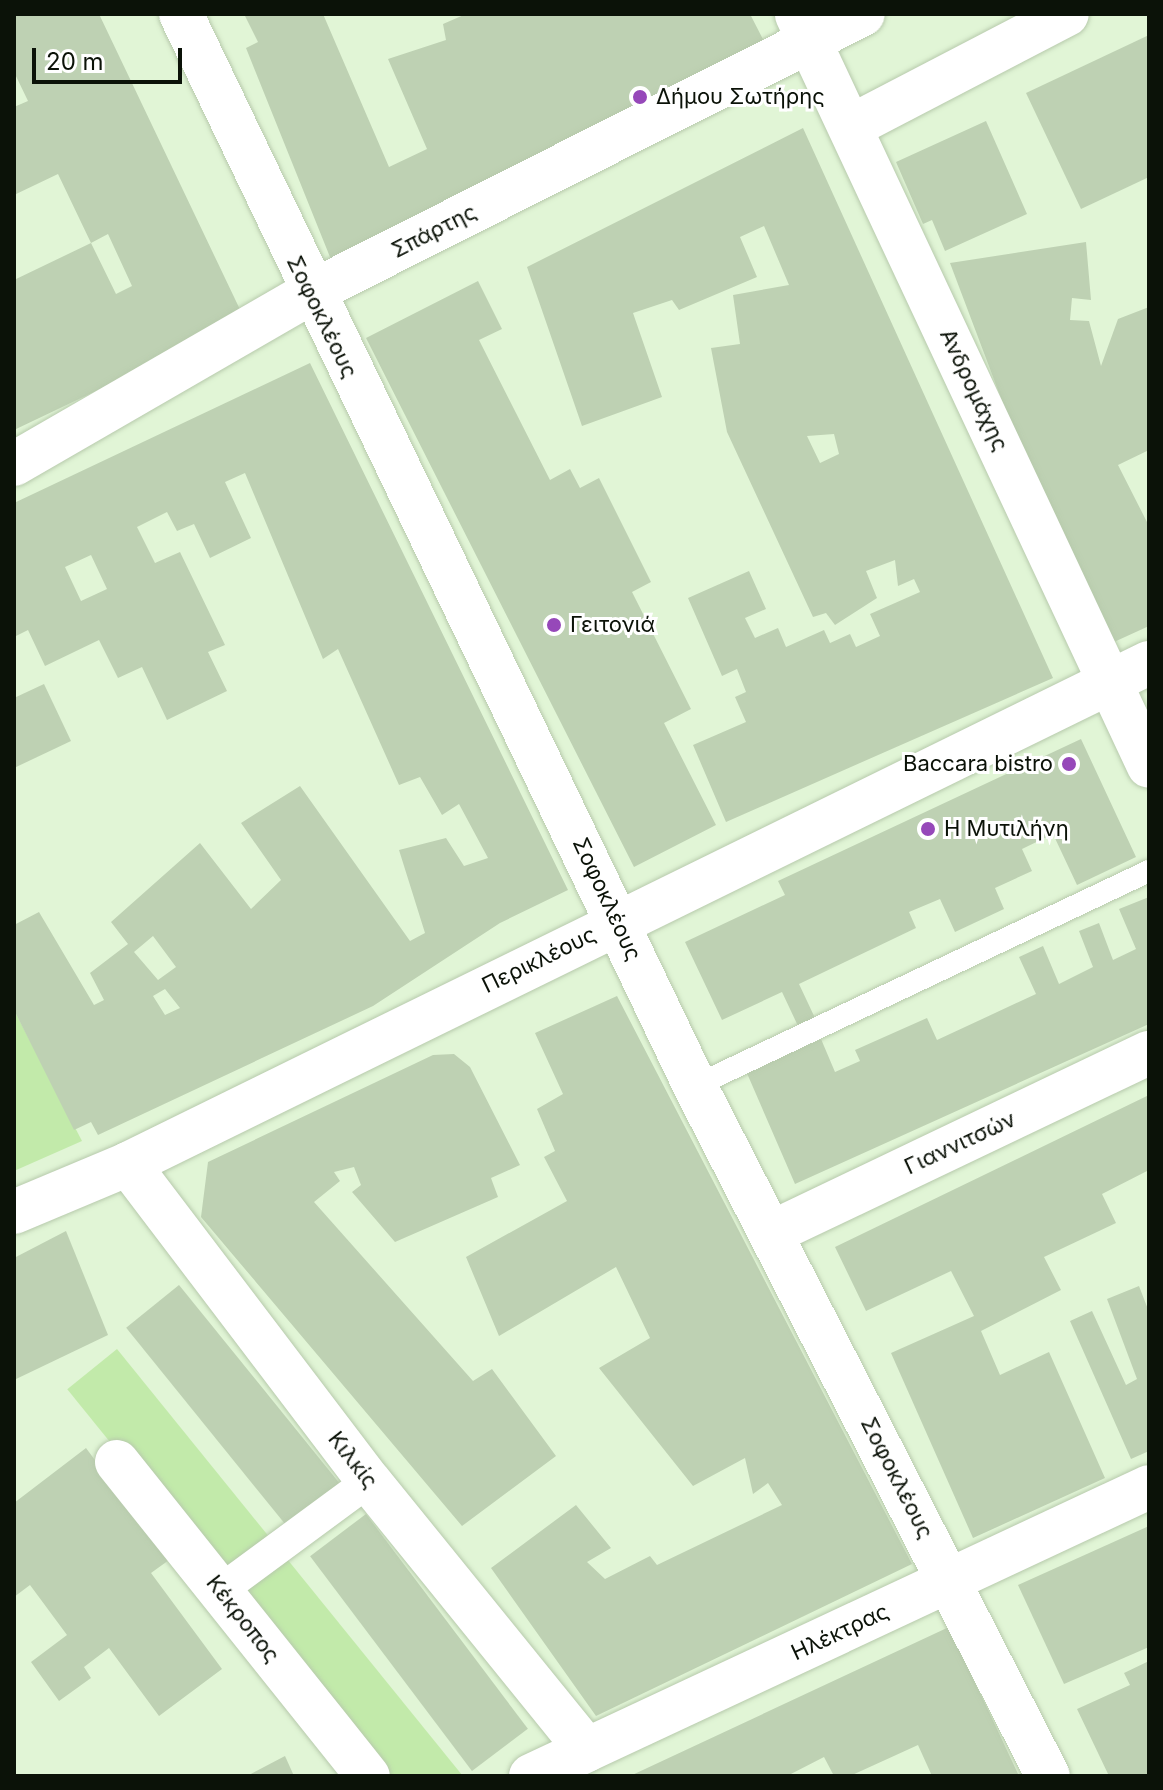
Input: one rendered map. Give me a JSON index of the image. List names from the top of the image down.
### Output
{
  "streets": {
    "street": [
      "Σπάρτης",
      "Σοφοκλέους",
      "Ανδρομάχης",
      "Περικλέους",
      "Γιαννιτσών",
      "Κιλκίς",
      "Κέκροπος",
      "Ηλέκτρας"
    ]
  },
  "crossings": [
    ["Σπάρτης", "Σοφοκλέους"],
    ["Σπάρτης", "Ανδρομάχης"],
    ["Σοφοκλέους", "Περικλέους"],
    ["Σοφοκλέους", "Γιαννιτσών"],
    ["Σοφοκλέους", "Ηλέκτρας"],
    ["Ανδρομάχης", "Περικλέους"],
    ["Περικλέους", "Κιλκίς"],
    ["Κιλκίς", "Ηλέκτρας"]
  ],
  "places": [
    "Δήμου Σωτήρης",
    "Γειτονιά",
    "Baccara bistro",
    "Η Μυτιλήνη"
  ],
  "scale_bar": "20 m"
}
